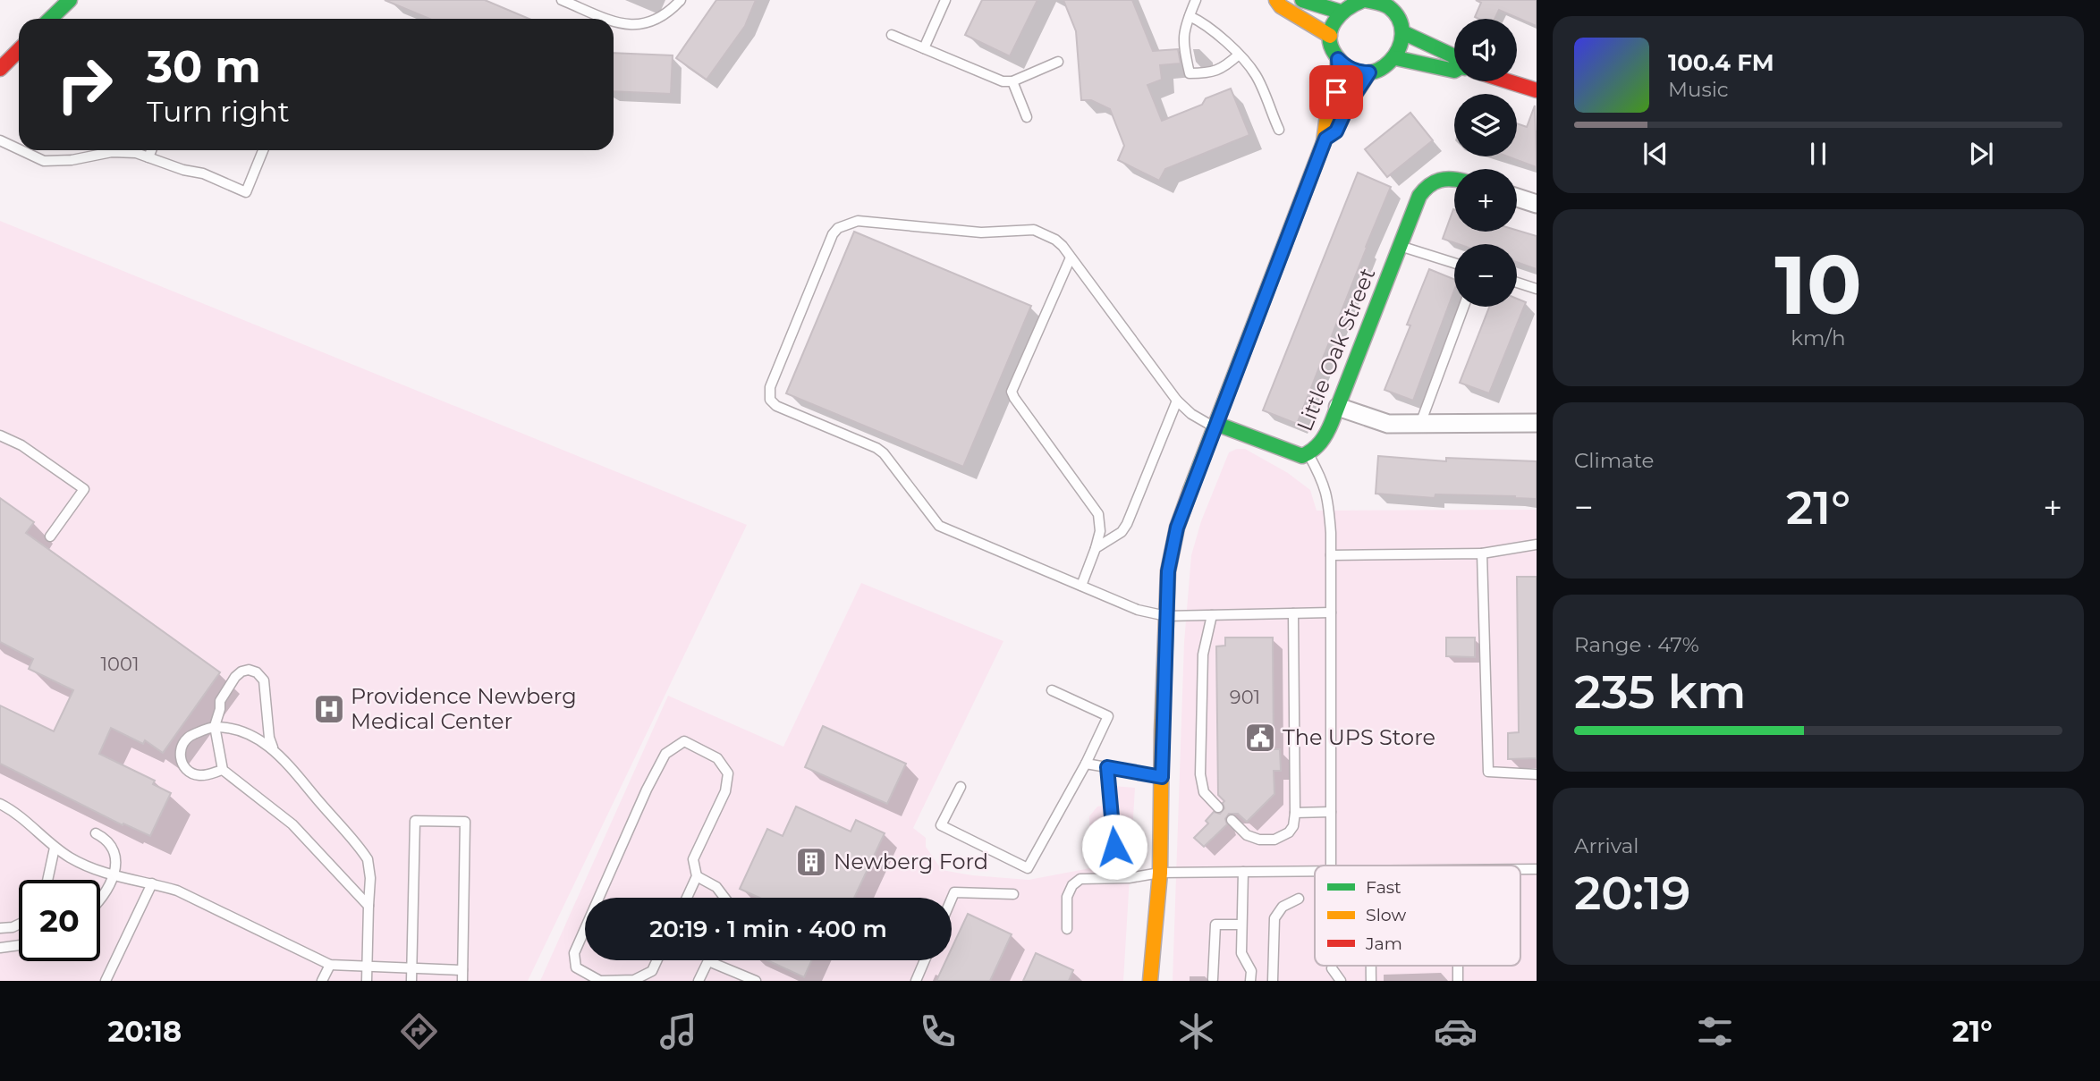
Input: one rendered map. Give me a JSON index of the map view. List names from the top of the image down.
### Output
{
  "streets": {
    "street": ["Little Oak Street"]
  },
  "places": {
    "hospital": ["Providence Newberg Medical Center"],
    "public building": ["The UPS Store"],
    "building": ["Newberg Ford"]
  },
  "house_numbers": ["1001", "901"],
  "legend": ["Fast", "Slow", "Jam"],
  "page": {
    "map_buttons": ["+", "−"],
    "turn": ["30 m", "Turn right"],
    "song": ["100.4 FM", "Music"],
    "tile": [
      ["10", "km/h"],
      "Climate",
      ["Range · 47%", "235 km"],
      ["Arrival", "20:19"]
    ],
    "heat": ["−", "21°", "+"],
    "limit": "20",
    "trip": "20:19 · 1 min · 400 m",
    "tabs": ["20:18", "21°"]
  }
}
